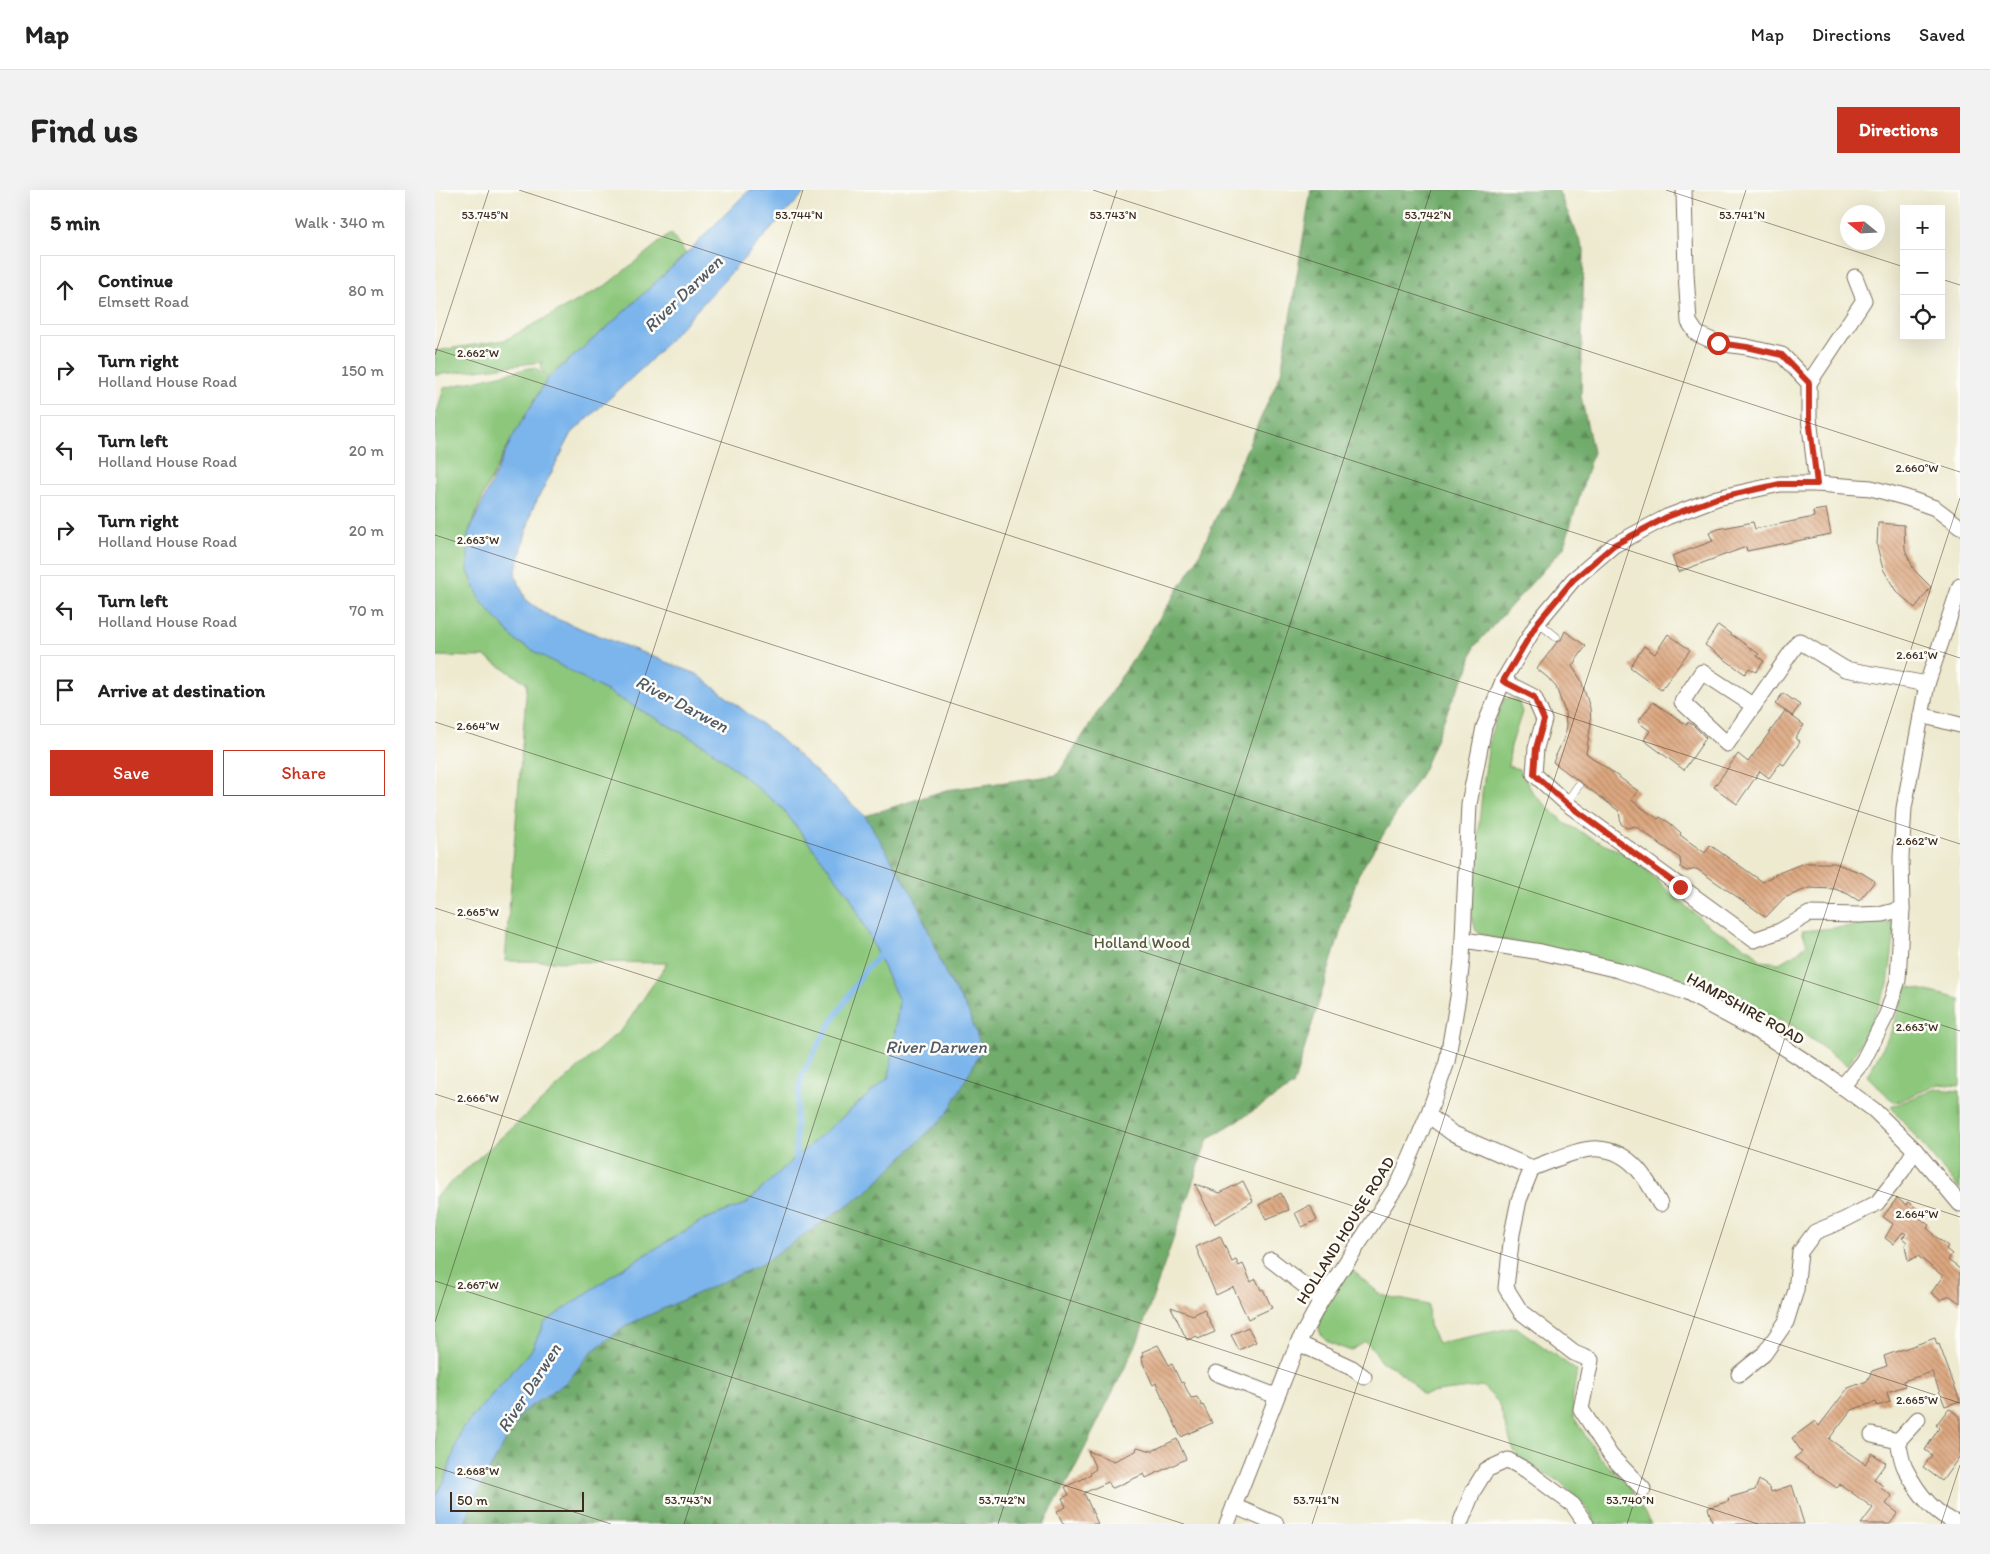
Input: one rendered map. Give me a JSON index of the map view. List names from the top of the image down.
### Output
{
  "streets": {
    "street": ["HAMPSHIRE ROAD", "HOLLAND HOUSE ROAD"]
  },
  "crossings": [
    ["HAMPSHIRE ROAD", "HOLLAND HOUSE ROAD"]
  ],
  "water": ["River Darwen"],
  "parks": ["Holland Wood"],
  "scale_bar": "50 m",
  "north": "left",
  "page": {
    "header": "Map",
    "nav": ["Map", "Directions", "Saved"],
    "buttons": [
      "Directions",
      ["Save", "Share"]
    ],
    "title": "Find us",
    "heading": ["5 min", "Walk · 340 m"],
    "map_buttons": ["+", "−"],
    "list": [
      ["Continue", "Elmsett Road", "80 m"],
      ["Turn right", "Holland House Road", "150 m"],
      ["Turn left", "Holland House Road", "20 m"],
      ["Turn right", "Holland House Road", "20 m"],
      ["Turn left", "Holland House Road", "70 m"],
      "Arrive at destination"
    ],
    "scale": "50 m"
  },
  "coordinates": [
    "53.745°N",
    "53.744°N",
    "53.743°N",
    "53.742°N",
    "53.741°N",
    "2.662°W",
    "2.660°W",
    "2.663°W",
    "2.661°W",
    "2.664°W",
    "2.665°W",
    "2.666°W",
    "2.667°W",
    "2.668°W",
    "53.740°N"
  ]
}
